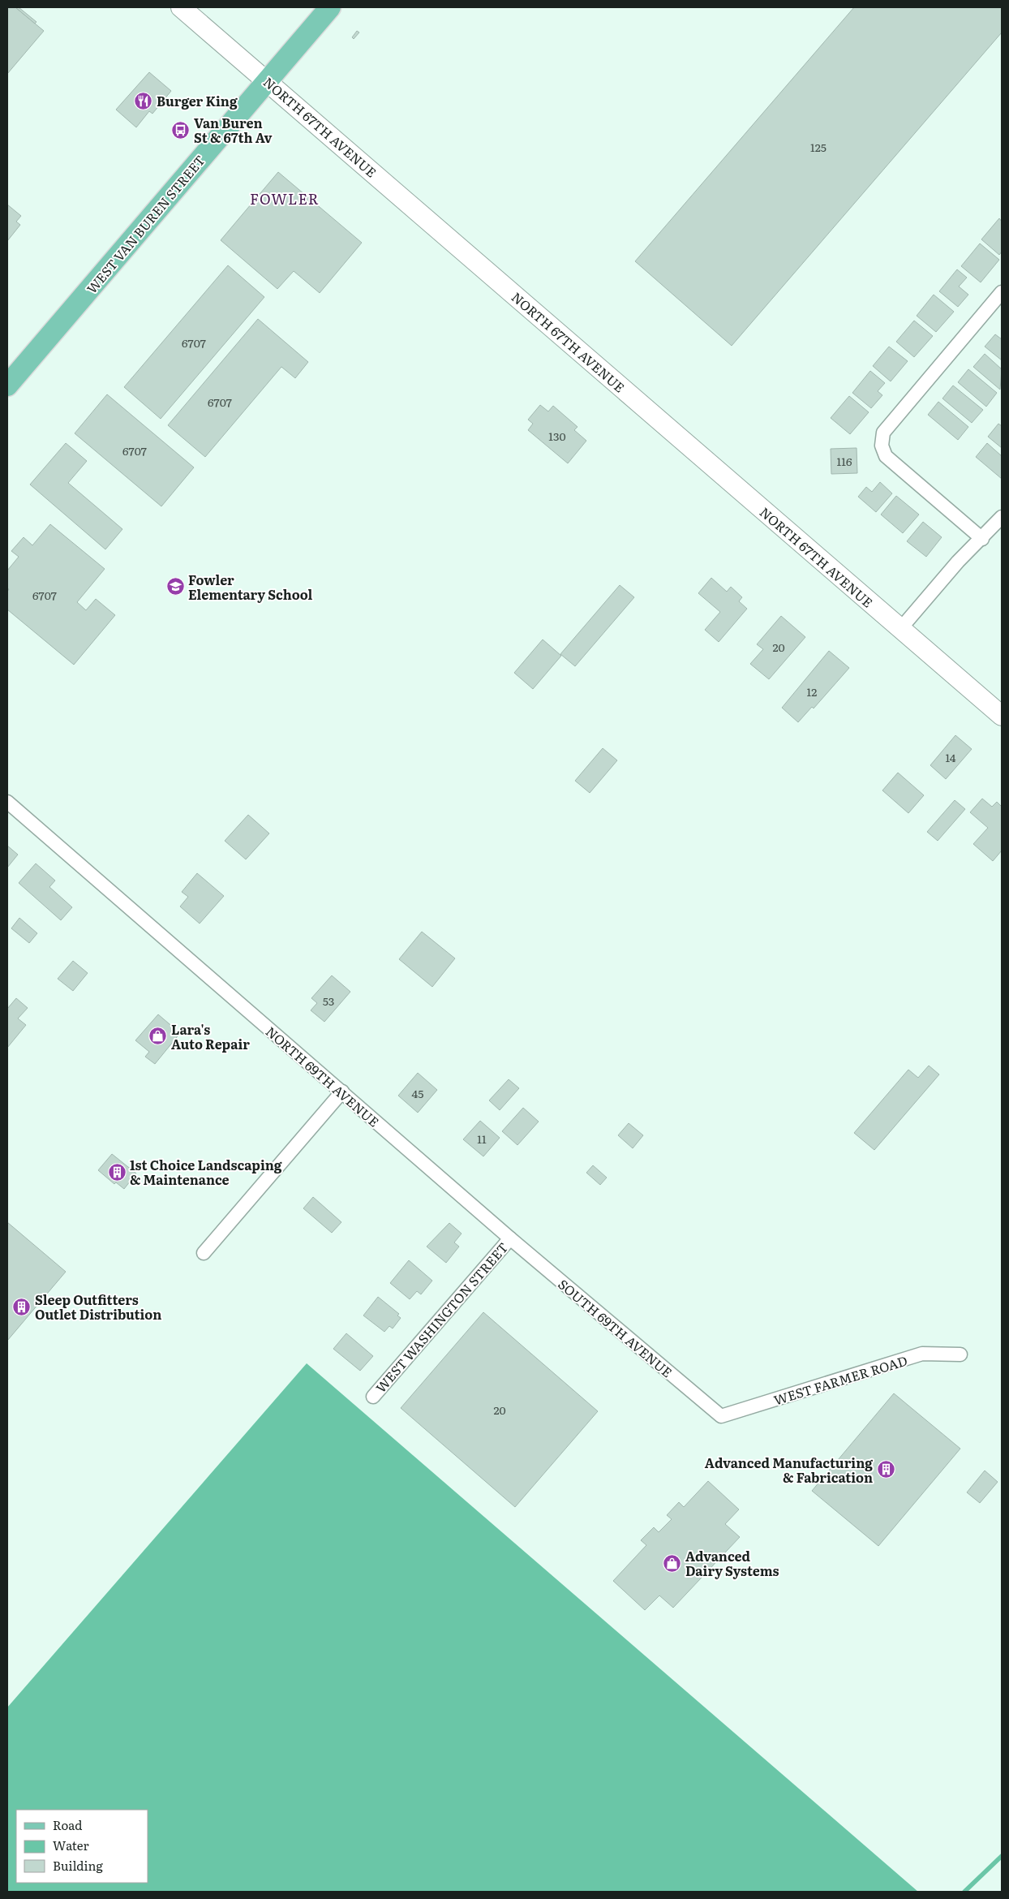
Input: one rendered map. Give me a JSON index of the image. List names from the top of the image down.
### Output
{
  "streets": {
    "main road": ["NORTH 67TH AVENUE", "WEST VAN BUREN STREET"],
    "street": [
      "NORTH 69TH AVENUE",
      "WEST WASHINGTON STREET",
      "SOUTH 69TH AVENUE",
      "WEST FARMER ROAD"
    ]
  },
  "crossings": [
    ["NORTH 67TH AVENUE", "WEST VAN BUREN STREET"],
    ["NORTH 69TH AVENUE", "WEST WASHINGTON STREET"],
    ["NORTH 69TH AVENUE", "SOUTH 69TH AVENUE"],
    ["WEST WASHINGTON STREET", "SOUTH 69TH AVENUE"],
    ["SOUTH 69TH AVENUE", "WEST FARMER ROAD"]
  ],
  "districts": ["FOWLER"],
  "places": {
    "restaurant": ["Burger King"],
    "bus stop": ["Van Buren St & 67th Av"],
    "school or university": ["Fowler Elementary School"],
    "shop": ["Lara's Auto Repair", "Advanced Dairy Systems"],
    "building": ["1st Choice Landscaping & Maintenance", "Sleep Outfitters Outlet Distribution", "Advanced Manufacturing & Fabrication"]
  },
  "house_numbers": [
    "125",
    "6707",
    "6707",
    "130",
    "6707",
    "116",
    "6707",
    "20",
    "12",
    "14",
    "53",
    "45",
    "11",
    "20"
  ],
  "legend": ["Road", "Water", "Building"]
}
